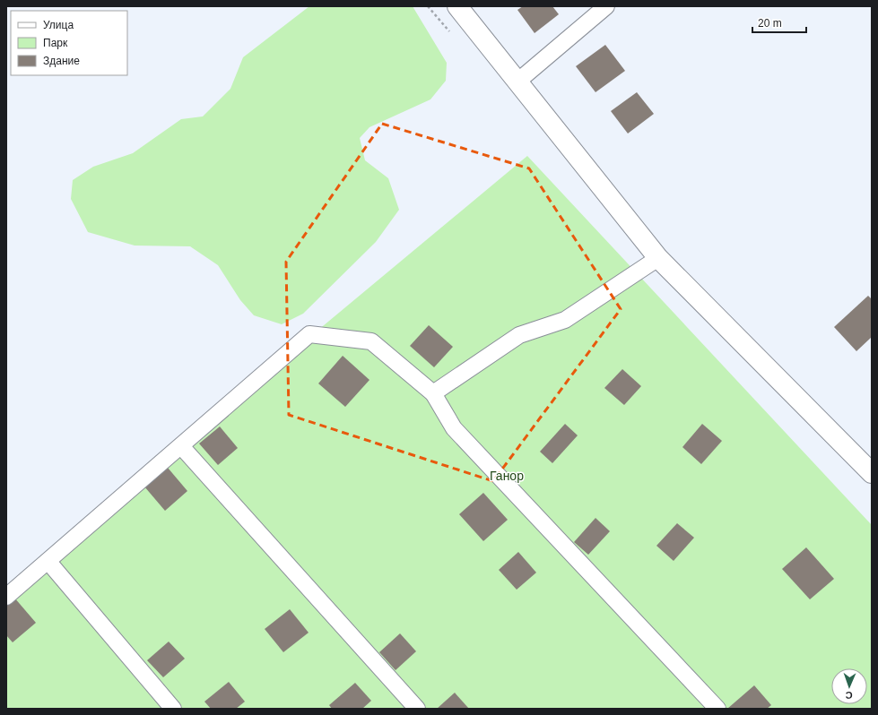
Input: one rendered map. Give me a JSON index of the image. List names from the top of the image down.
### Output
{
  "parks": ["Ганор"],
  "legend": ["Улица", "Парк", "Здание"],
  "scale_bar": "20 m",
  "north": "bottom"
}
